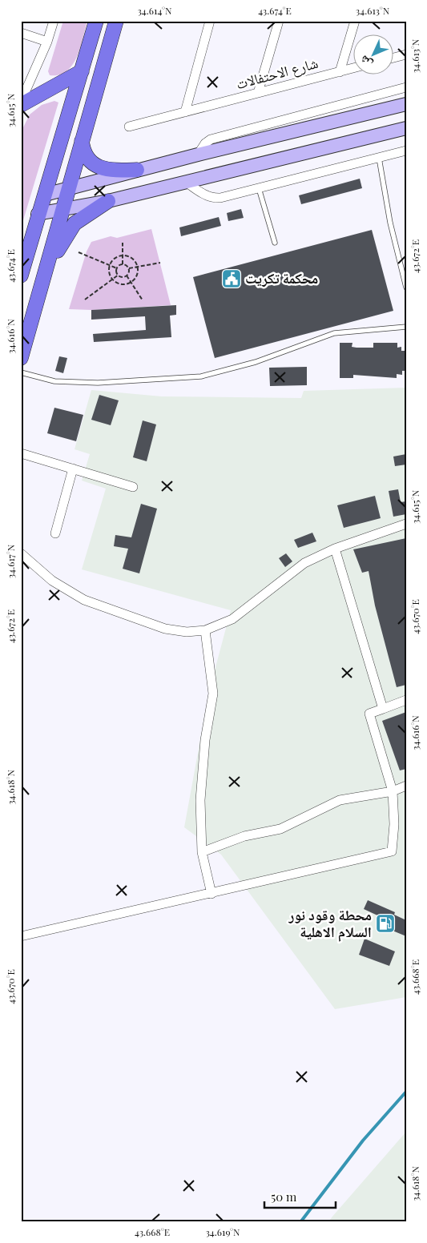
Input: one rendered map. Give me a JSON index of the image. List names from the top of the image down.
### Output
{
  "streets": {
    "street": ["شارع الاحتفالات"]
  },
  "places": {
    "public building": ["محكمة تكريت"],
    "fuel station": ["محطة وقود نور السلام الاهلية"]
  },
  "scale_bar": "50 m",
  "north": "bottom left",
  "coordinates": [
    "34.614°N",
    "43.674°E",
    "34.613°N",
    "34.615°N",
    "43.672°E",
    "34.616°N",
    "34.617°N",
    "43.670°E",
    "34.618°N",
    "43.668°E",
    "34.619°N"
  ]
}
